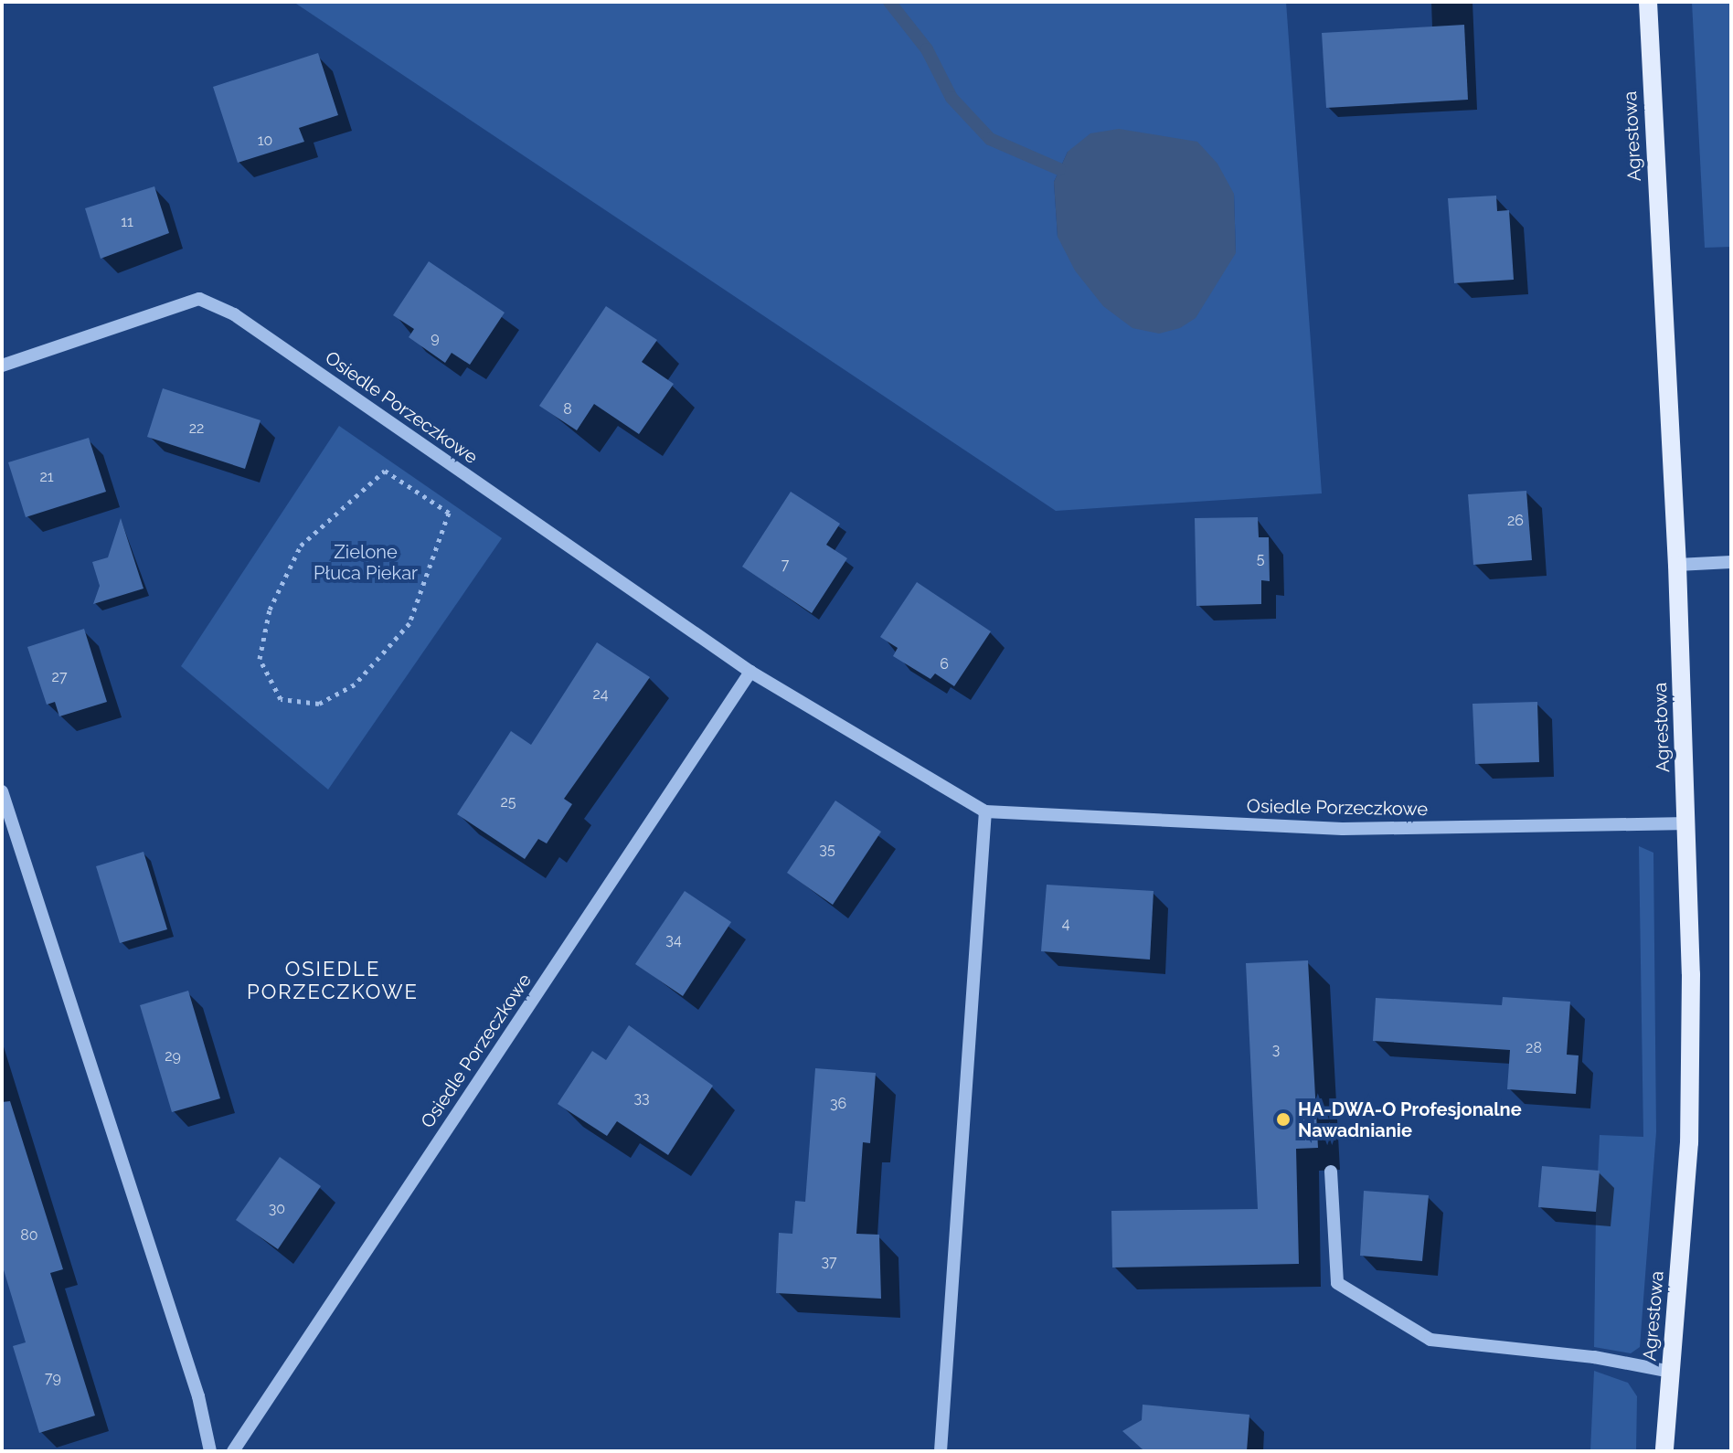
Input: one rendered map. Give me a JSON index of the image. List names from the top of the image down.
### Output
{
  "streets": {
    "main road": ["Agrestowa"],
    "street": ["Osiedle Porzeczkowe"]
  },
  "crossings": [
    ["Agrestowa", "Osiedle Porzeczkowe"]
  ],
  "districts": ["OSIEDLE PORZECZKOWE"],
  "parks": ["Zielone Płuca Piekar"],
  "places": ["HA-DWA-O Profesjonalne Nawadnianie"],
  "house_numbers": [
    "10",
    "11",
    "9",
    "8",
    "22",
    "21",
    "26",
    "5",
    "7",
    "6",
    "27",
    "24",
    "25",
    "35",
    "4",
    "34",
    "28",
    "3",
    "29",
    "33",
    "36",
    "30",
    "80",
    "37",
    "79"
  ]
}
